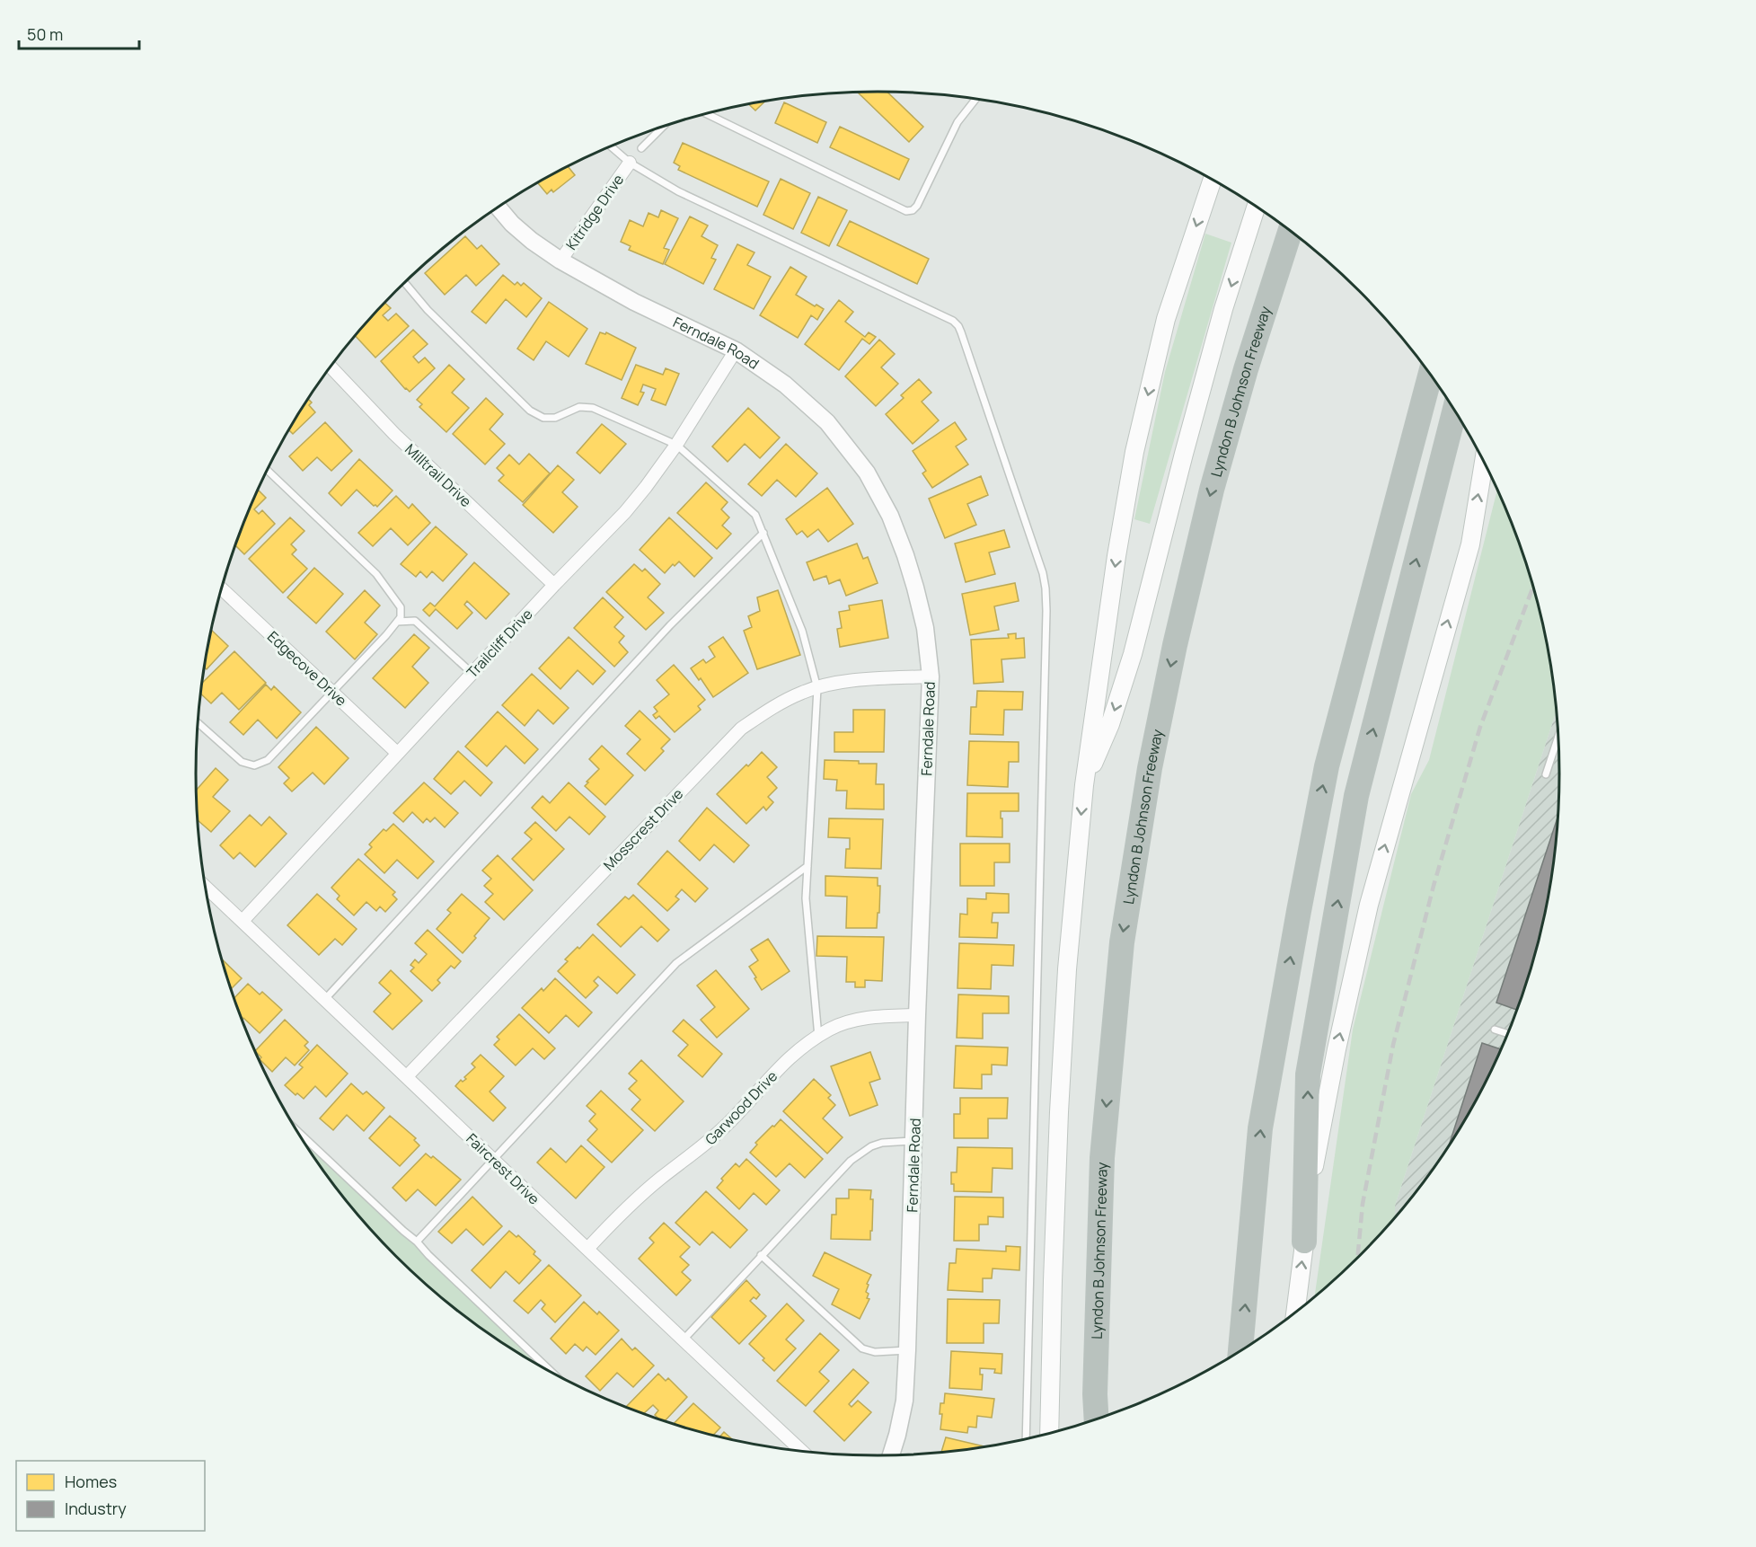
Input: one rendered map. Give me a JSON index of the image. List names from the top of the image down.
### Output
{
  "streets": {
    "highway": ["Lyndon B Johnson Freeway"],
    "street": [
      "Kitridge Drive",
      "Ferndale Road",
      "Milltrail Drive",
      "Trailcliff Drive",
      "Edgecove Drive",
      "Mosscrest Drive",
      "Garwood Drive",
      "Faircrest Drive"
    ]
  },
  "crossings": [
    ["Kitridge Drive", "Ferndale Road"],
    ["Ferndale Road", "Trailcliff Drive"],
    ["Ferndale Road", "Mosscrest Drive"],
    ["Ferndale Road", "Garwood Drive"],
    ["Milltrail Drive", "Trailcliff Drive"],
    ["Trailcliff Drive", "Edgecove Drive"],
    ["Trailcliff Drive", "Faircrest Drive"],
    ["Mosscrest Drive", "Faircrest Drive"],
    ["Garwood Drive", "Faircrest Drive"]
  ],
  "legend": ["Homes", "Industry"],
  "scale_bar": "50 m"
}
